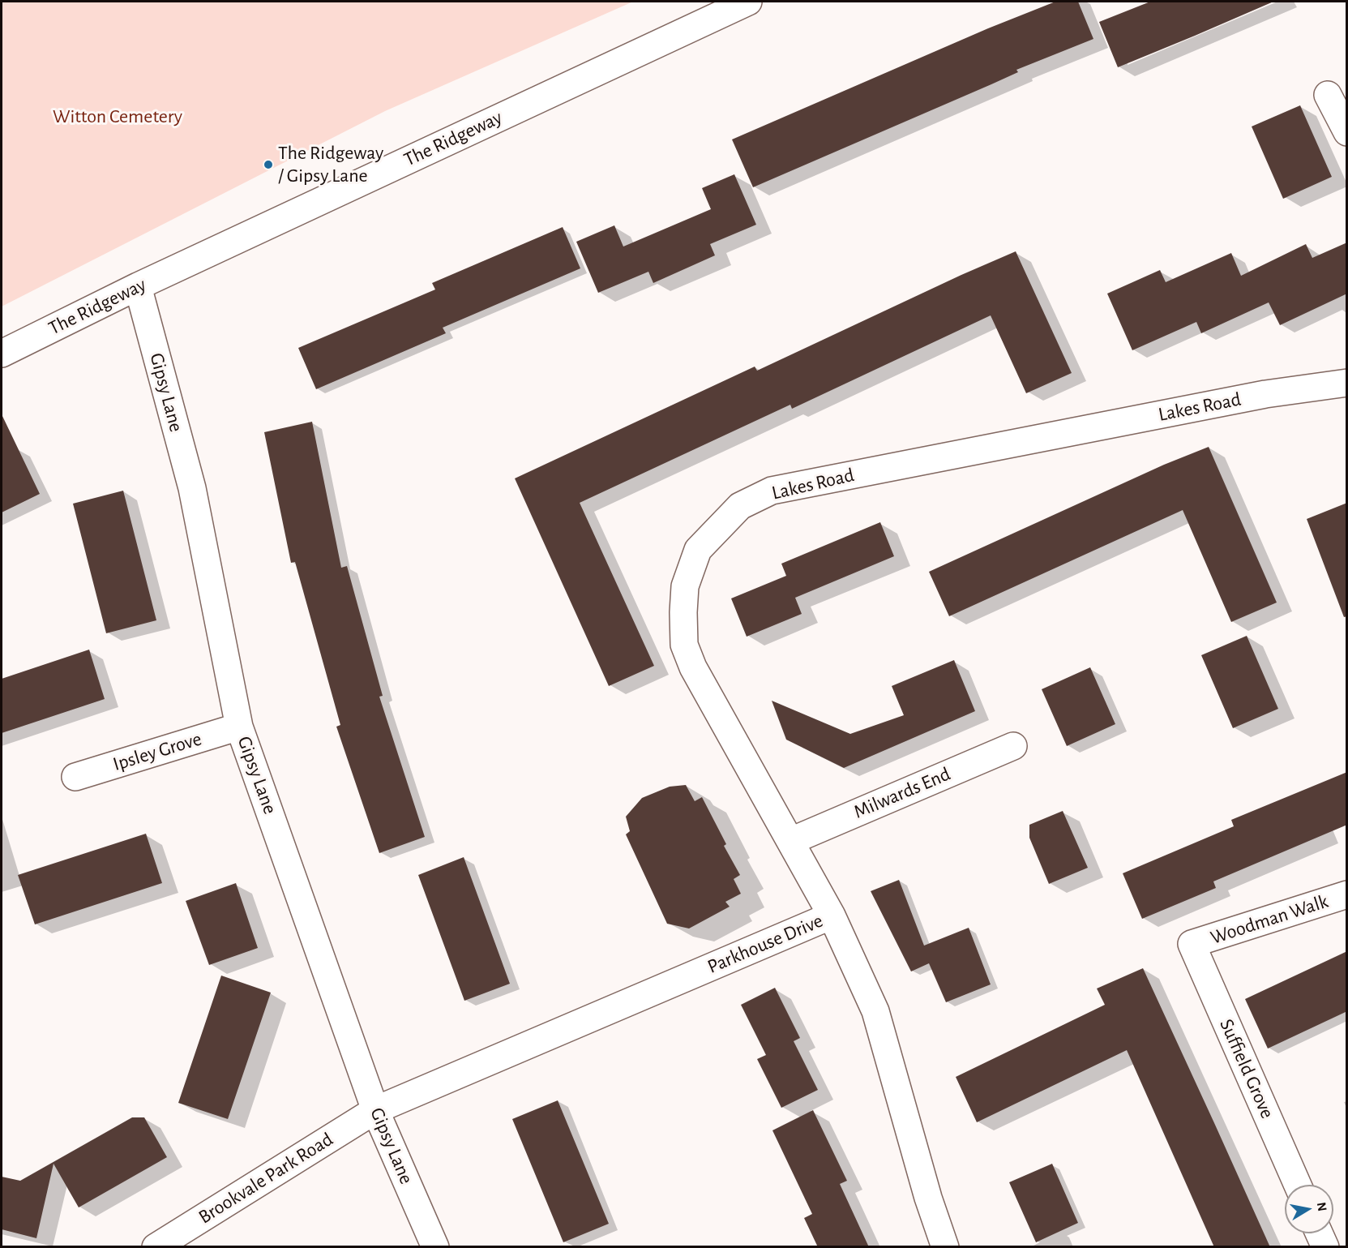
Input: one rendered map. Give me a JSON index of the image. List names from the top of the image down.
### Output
{
  "streets": {
    "street": [
      "The Ridgeway",
      "Gipsy Lane",
      "Lakes Road",
      "Ipsley Grove",
      "Milwards End",
      "Woodman Walk",
      "Parkhouse Drive",
      "Suffield Grove",
      "Brookvale Park Road"
    ]
  },
  "crossings": [
    ["The Ridgeway", "Gipsy Lane"],
    ["Gipsy Lane", "Ipsley Grove"],
    ["Gipsy Lane", "Parkhouse Drive"],
    ["Gipsy Lane", "Brookvale Park Road"],
    ["Lakes Road", "Milwards End"],
    ["Lakes Road", "Parkhouse Drive"],
    ["Woodman Walk", "Suffield Grove"],
    ["Parkhouse Drive", "Brookvale Park Road"]
  ],
  "parks": ["Witton Cemetery"],
  "places": ["The Ridgeway / Gipsy Lane"],
  "north": "right"
}
